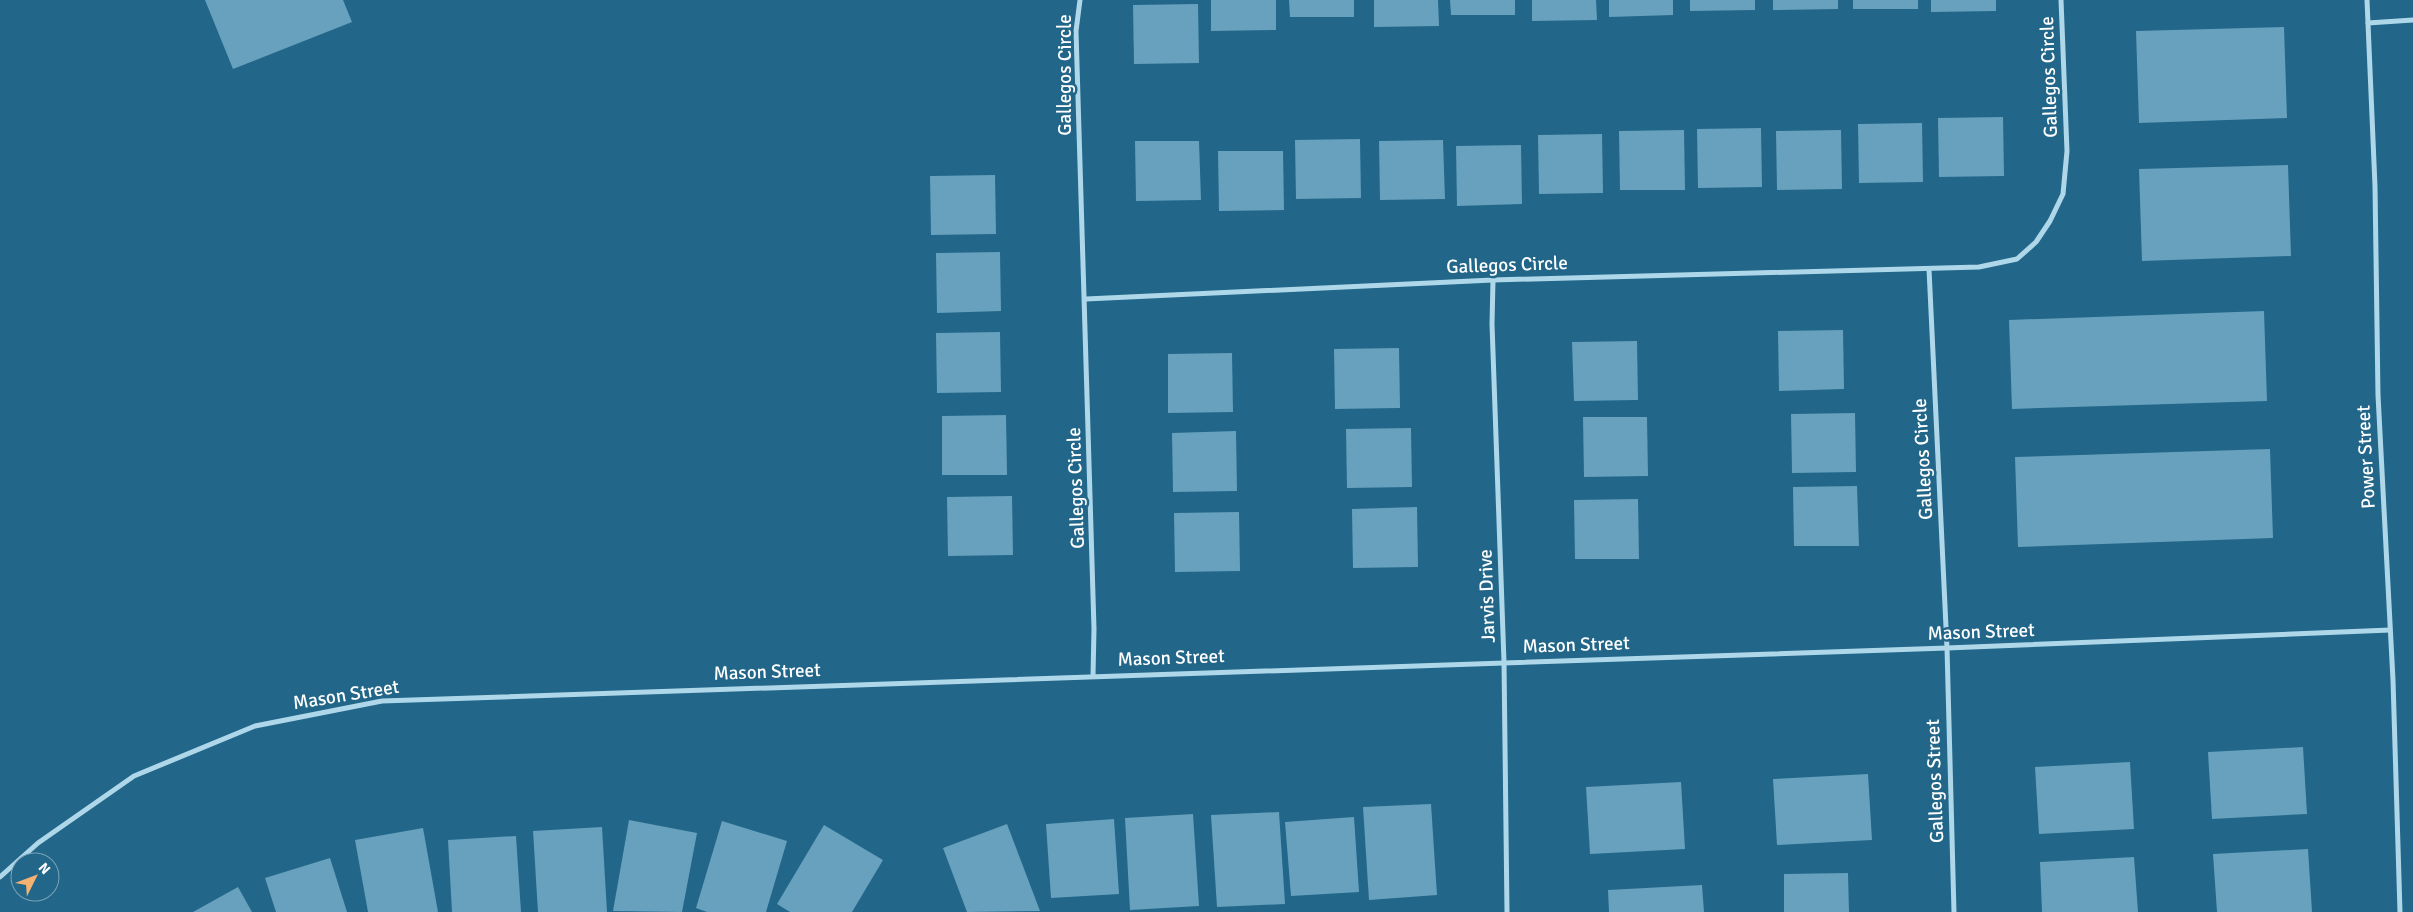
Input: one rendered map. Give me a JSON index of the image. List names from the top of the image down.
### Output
{
  "streets": {
    "street": [
      "Gallegos Circle",
      "Power Street",
      "Jarvis Drive",
      "Mason Street",
      "Gallegos Street"
    ]
  },
  "crossings": [
    ["Gallegos Circle", "Jarvis Drive"],
    ["Gallegos Circle", "Mason Street"],
    ["Gallegos Circle", "Gallegos Street"],
    ["Power Street", "Mason Street"],
    ["Jarvis Drive", "Mason Street"],
    ["Mason Street", "Gallegos Street"]
  ],
  "north": "top right"
}
